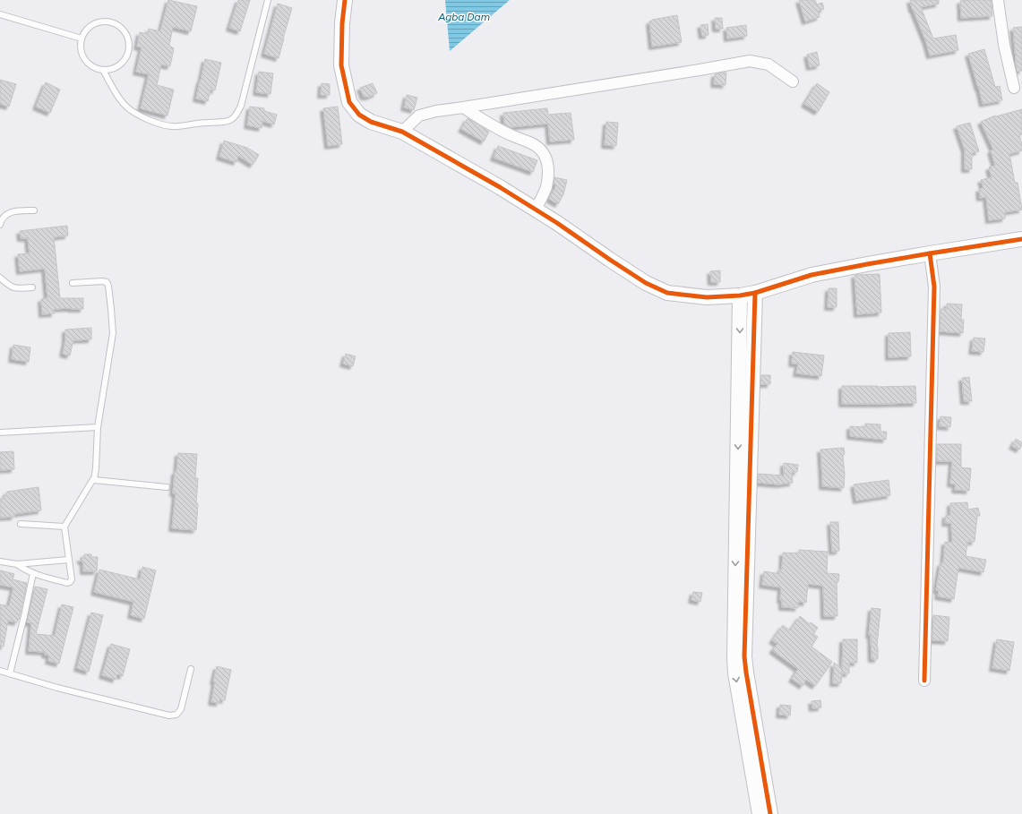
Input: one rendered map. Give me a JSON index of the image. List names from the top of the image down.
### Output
{
  "water": ["Agba Dam"]
}
